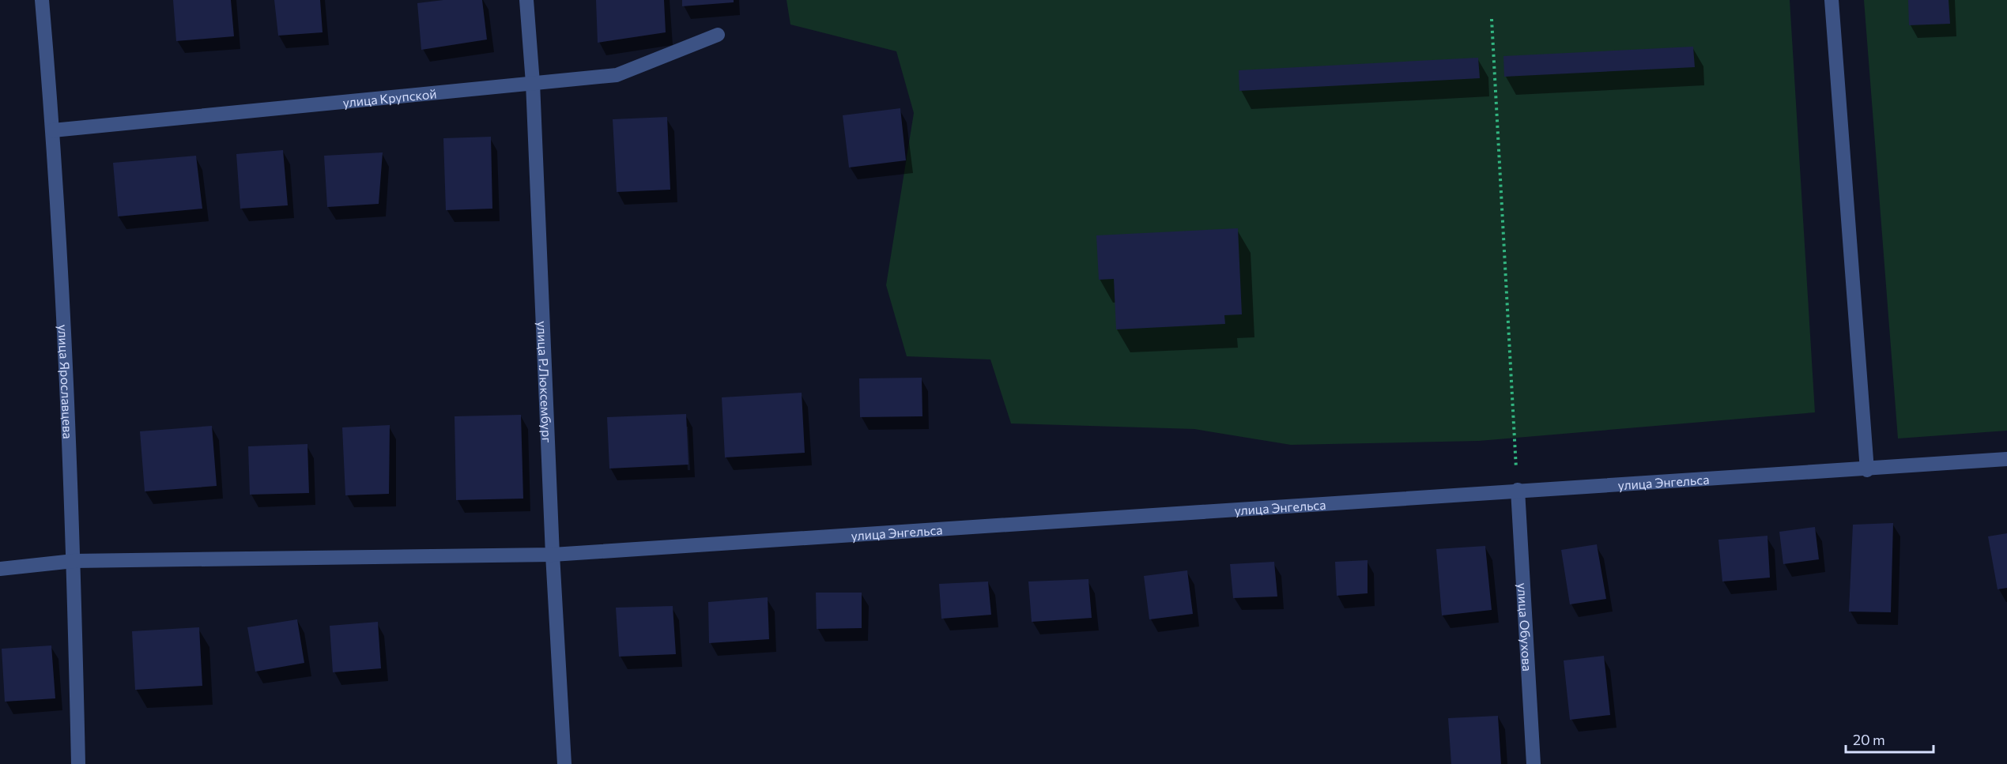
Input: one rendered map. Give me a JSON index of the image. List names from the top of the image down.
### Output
{
  "streets": {
    "street": [
      "улица Крупской",
      "улица Ярославцева",
      "улица Р.Люксембург",
      "улица Энгельса",
      "улица Обухова"
    ]
  },
  "crossings": [
    ["улица Крупской", "улица Ярославцева"],
    ["улица Крупской", "улица Р.Люксембург"],
    ["улица Ярославцева", "улица Энгельса"],
    ["улица Р.Люксембург", "улица Энгельса"],
    ["улица Энгельса", "улица Обухова"]
  ],
  "scale_bar": "20 m"
}
